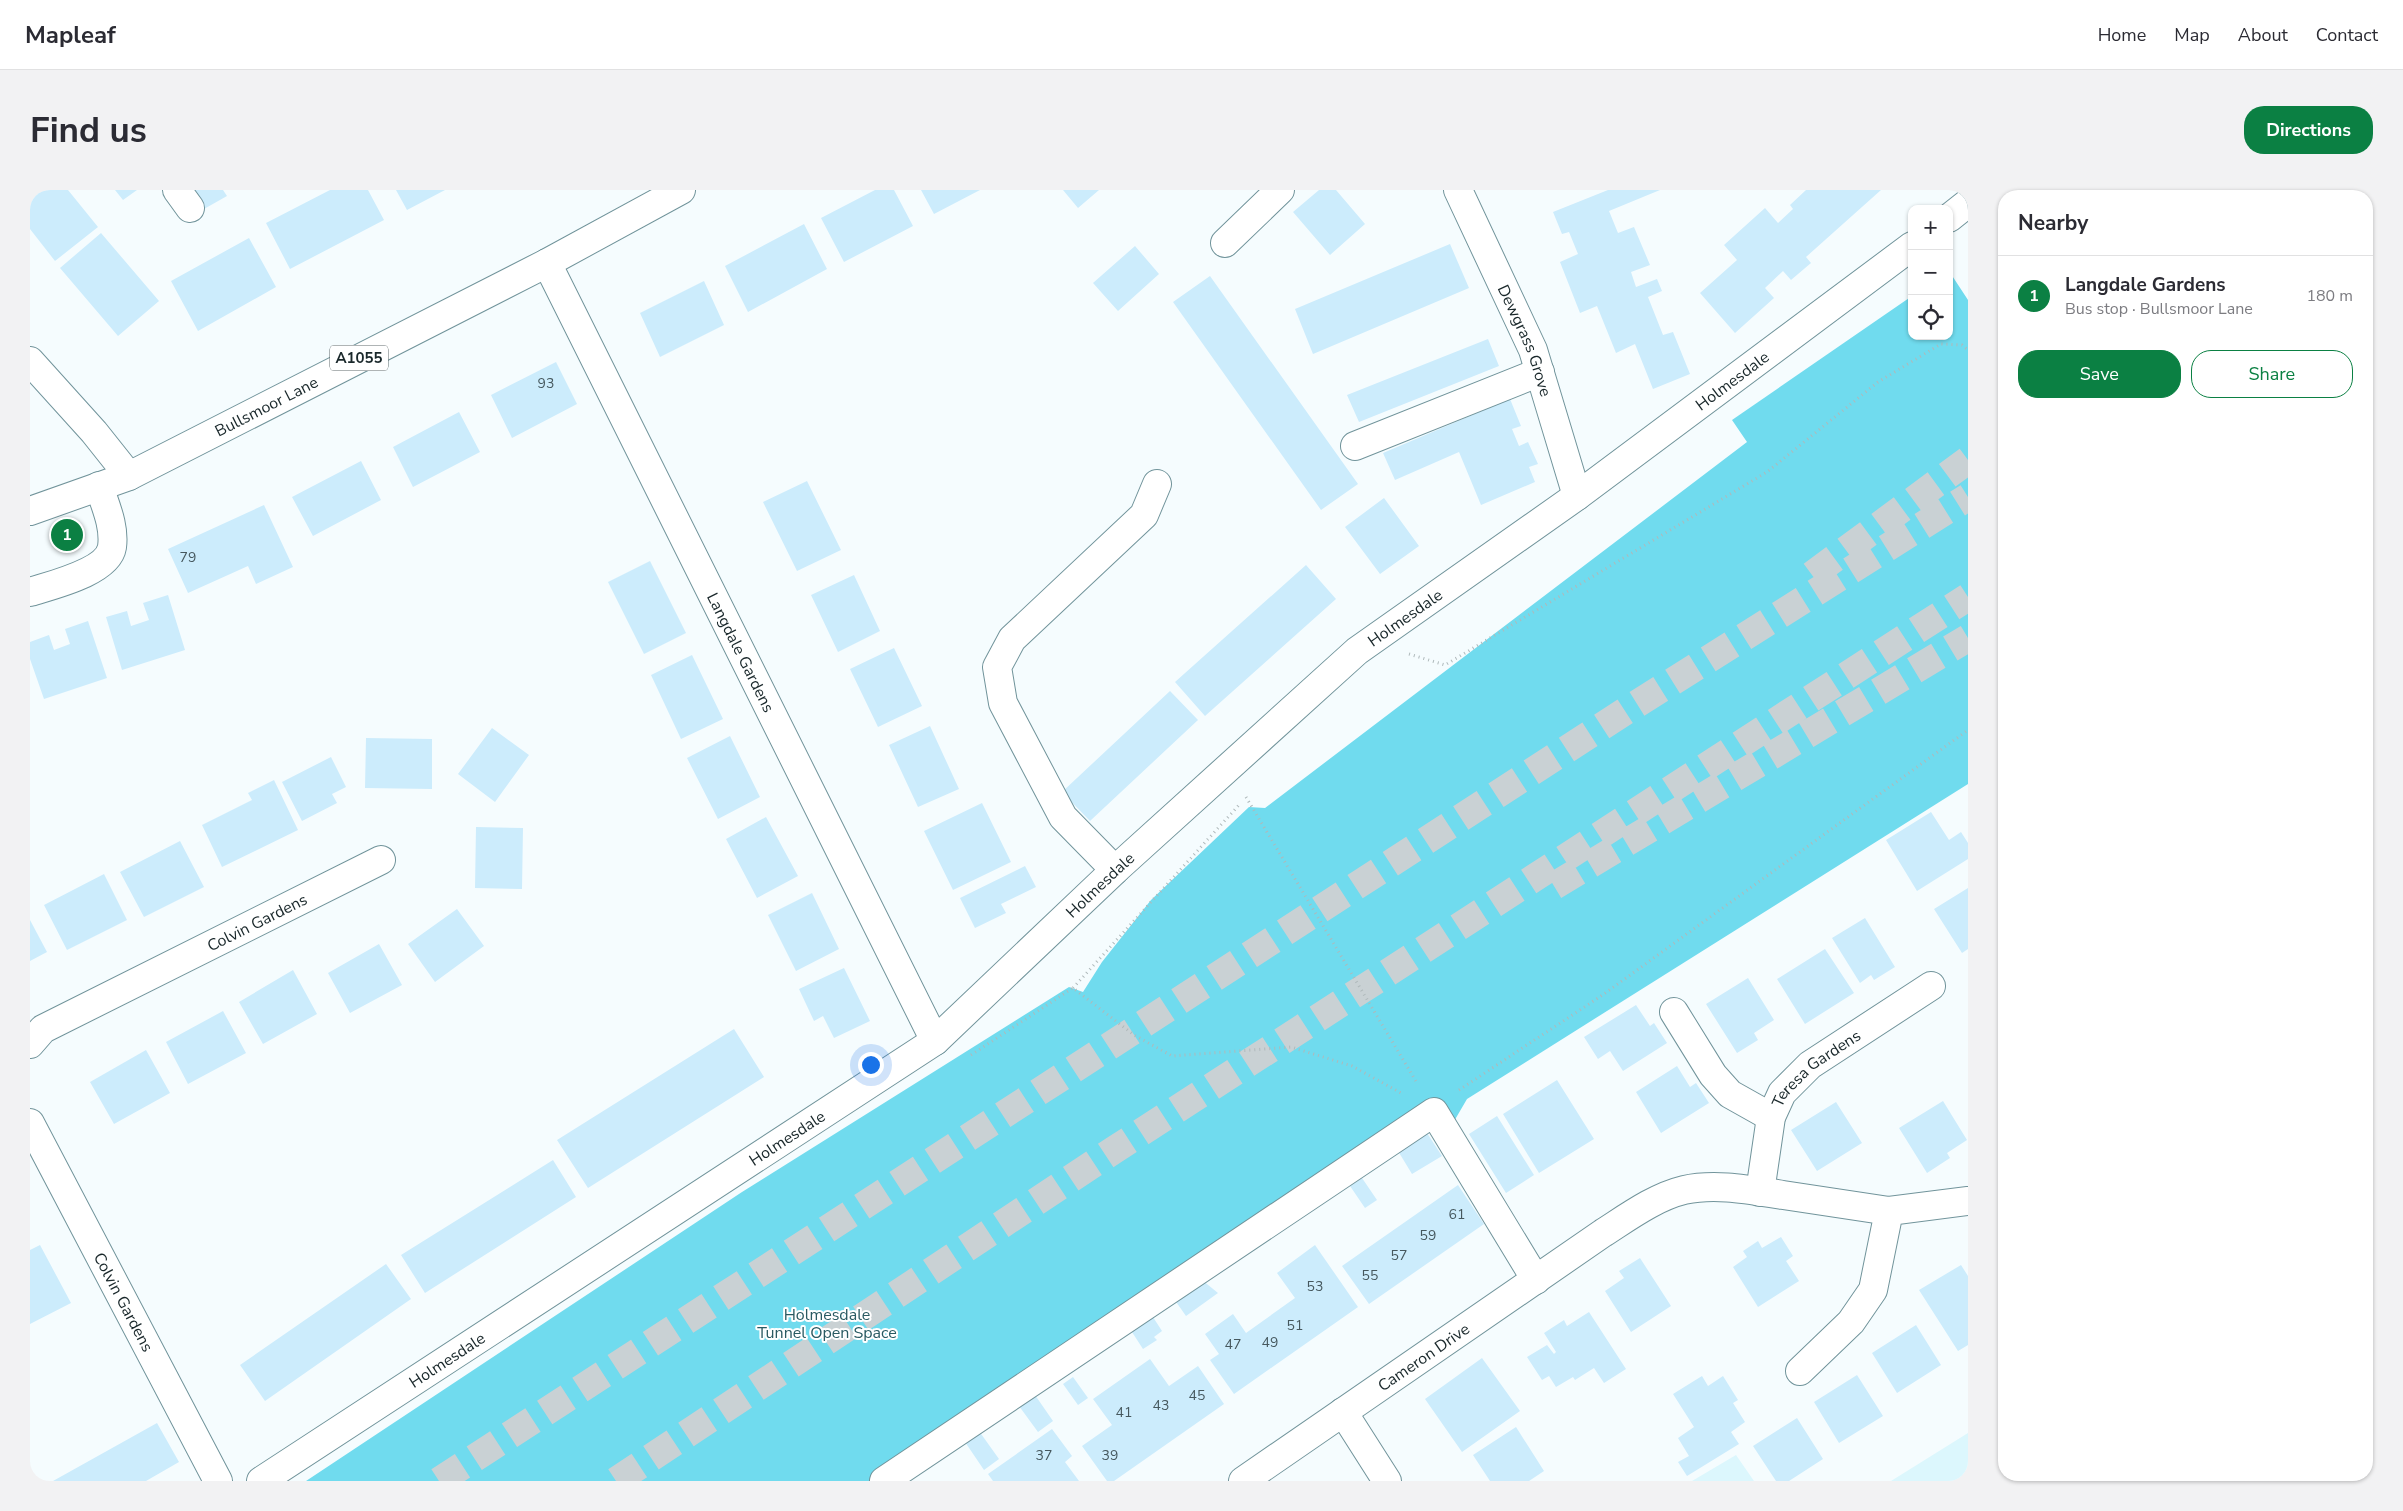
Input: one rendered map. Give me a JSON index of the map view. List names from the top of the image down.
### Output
{
  "streets": {
    "street": [
      "Dewgrass Grove",
      "A1055",
      "Holmesdale",
      "Bullsmoor Lane",
      "Langdale Gardens",
      "Colvin Gardens",
      "Teresa Gardens",
      "Cameron Drive"
    ]
  },
  "crossings": [
    ["Dewgrass Grove", "Holmesdale"],
    ["Holmesdale", "Langdale Gardens"],
    ["Bullsmoor Lane", "Langdale Gardens"],
    ["Teresa Gardens", "Cameron Drive"]
  ],
  "parks": ["Holmesdale Tunnel Open Space"],
  "house_numbers": [
    "93",
    "79",
    "61",
    "59",
    "57",
    "55",
    "53",
    "51",
    "49",
    "47",
    "45",
    "43",
    "41",
    "37",
    "39"
  ],
  "page": {
    "header": "Mapleaf",
    "nav": [
      "Home",
      "Map",
      "About",
      "Contact"
    ],
    "buttons": [
      "Directions",
      ["Save", "Share"]
    ],
    "title": "Find us",
    "heading": "Nearby",
    "map_buttons": ["+", "−"],
    "list": [
      {
        "mark": "1",
        "name": "Langdale Gardens",
        "note": "Bus stop · Bullsmoor Lane",
        "value": "180 m"
      }
    ],
    "pins": "1"
  }
}
